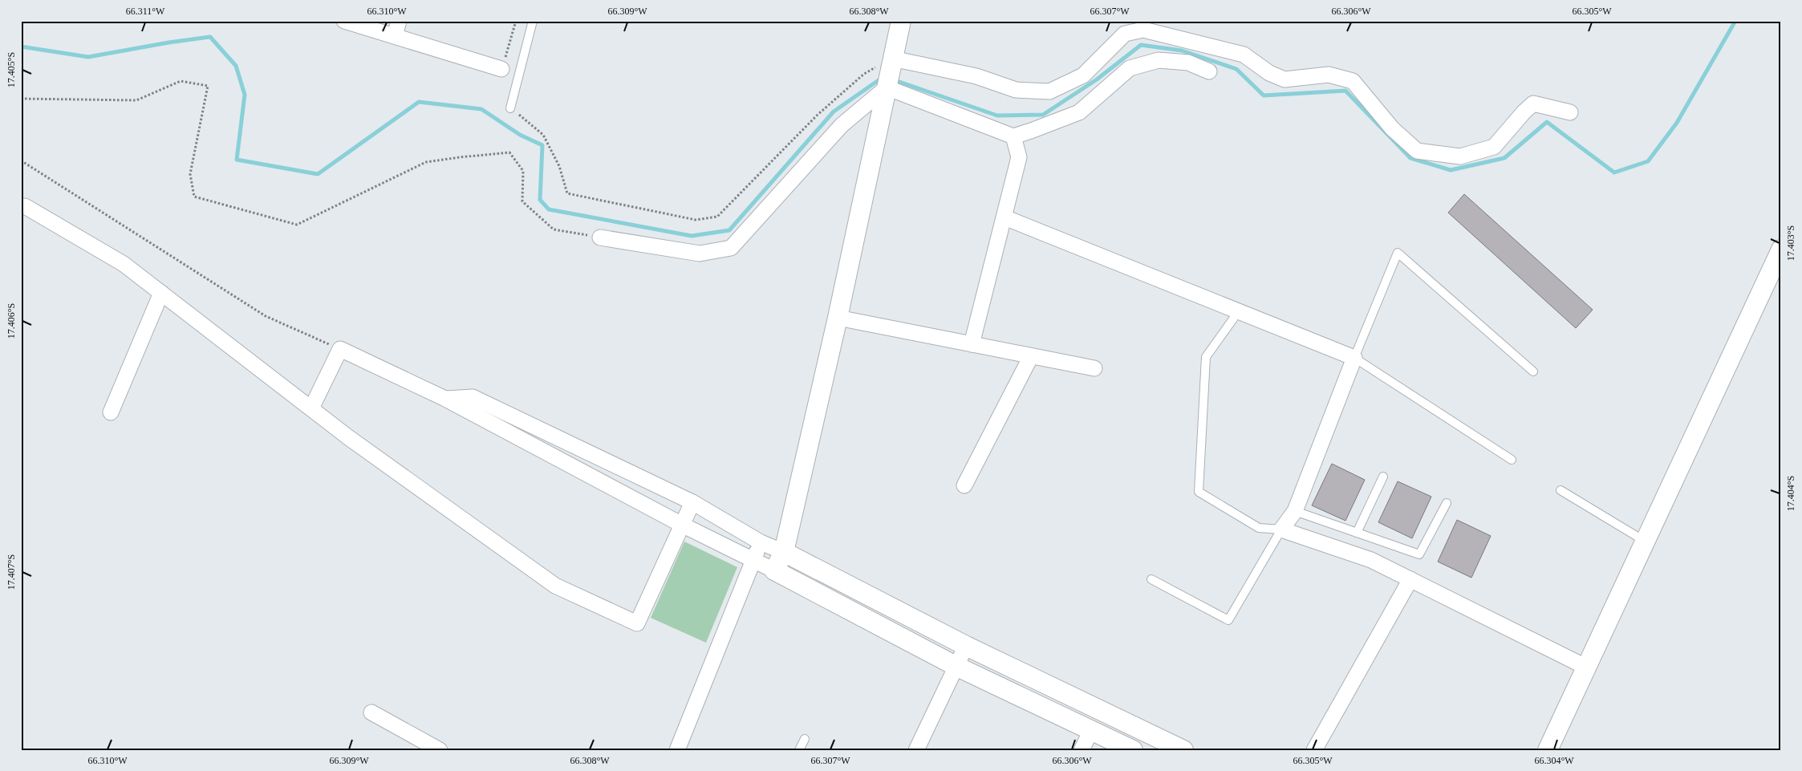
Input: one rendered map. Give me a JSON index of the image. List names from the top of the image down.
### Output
{
  "coordinates": [
    "66.311°W",
    "66.310°W",
    "66.309°W",
    "66.308°W",
    "66.307°W",
    "66.306°W",
    "66.305°W",
    "17.405°S",
    "17.403°S",
    "17.406°S",
    "17.404°S",
    "17.407°S",
    "66.304°W"
  ]
}
